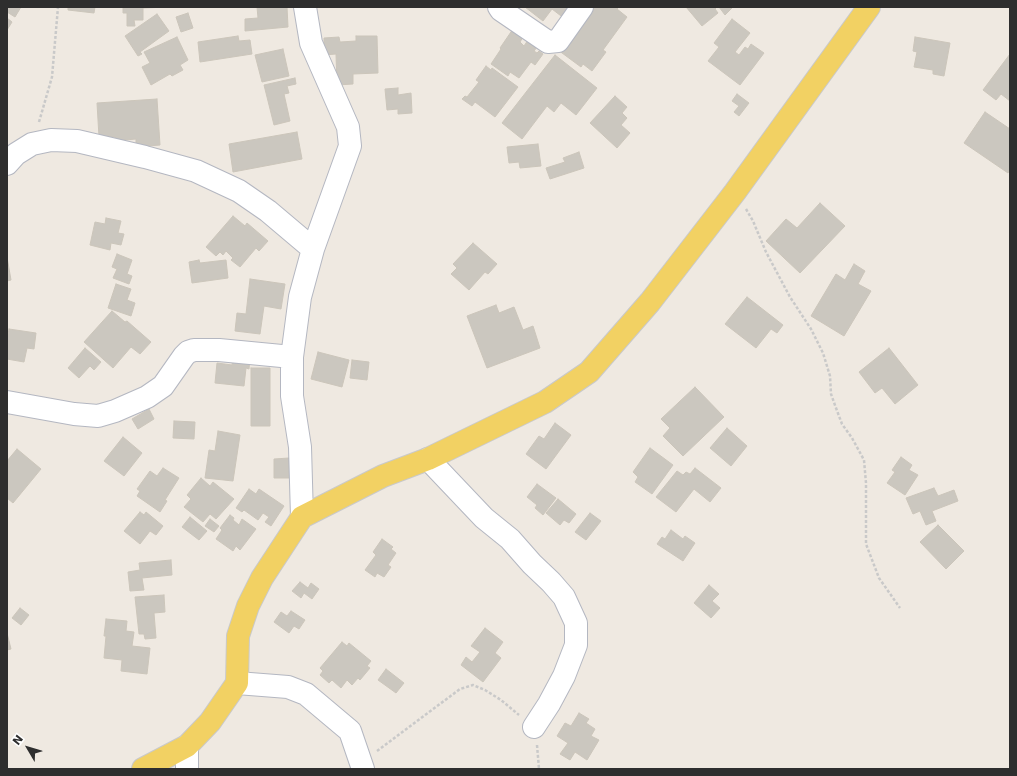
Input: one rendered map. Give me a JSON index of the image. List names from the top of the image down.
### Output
{
  "north": "top left"
}
